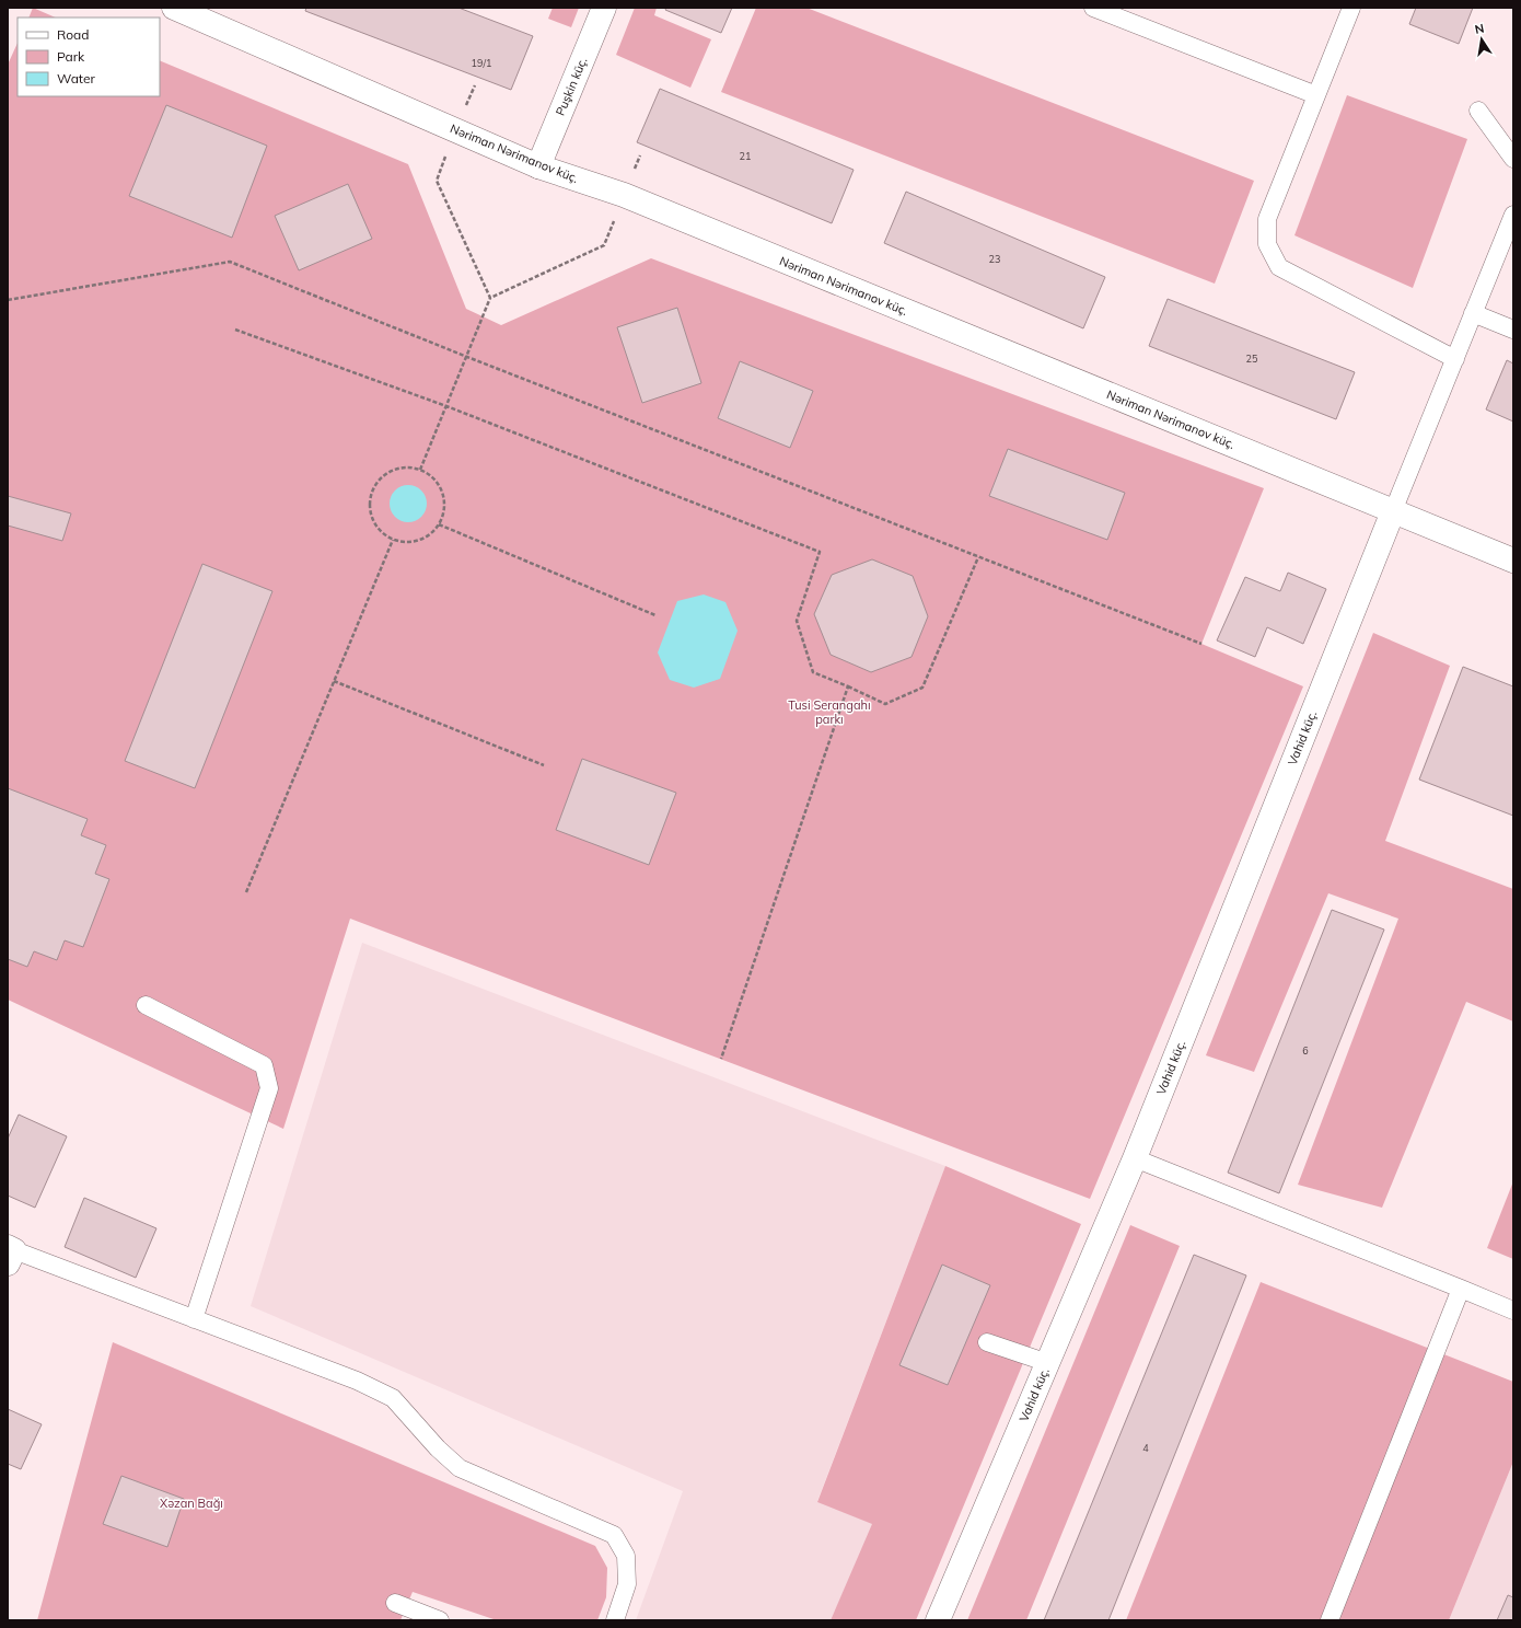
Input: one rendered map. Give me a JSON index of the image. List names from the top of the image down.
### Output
{
  "streets": {
    "street": ["Puşkin küç.", "Nəriman Nərimanov küç.", "Vahid küç."]
  },
  "crossings": [
    ["Puşkin küç.", "Nəriman Nərimanov küç."],
    ["Nəriman Nərimanov küç.", "Vahid küç."]
  ],
  "parks": ["Tusi Serangahı parkı", "Xəzan Bağı"],
  "house_numbers": [
    "19/1",
    "21",
    "23",
    "25",
    "6",
    "4"
  ],
  "legend": ["Road", "Park", "Water"],
  "north": "top"
}
